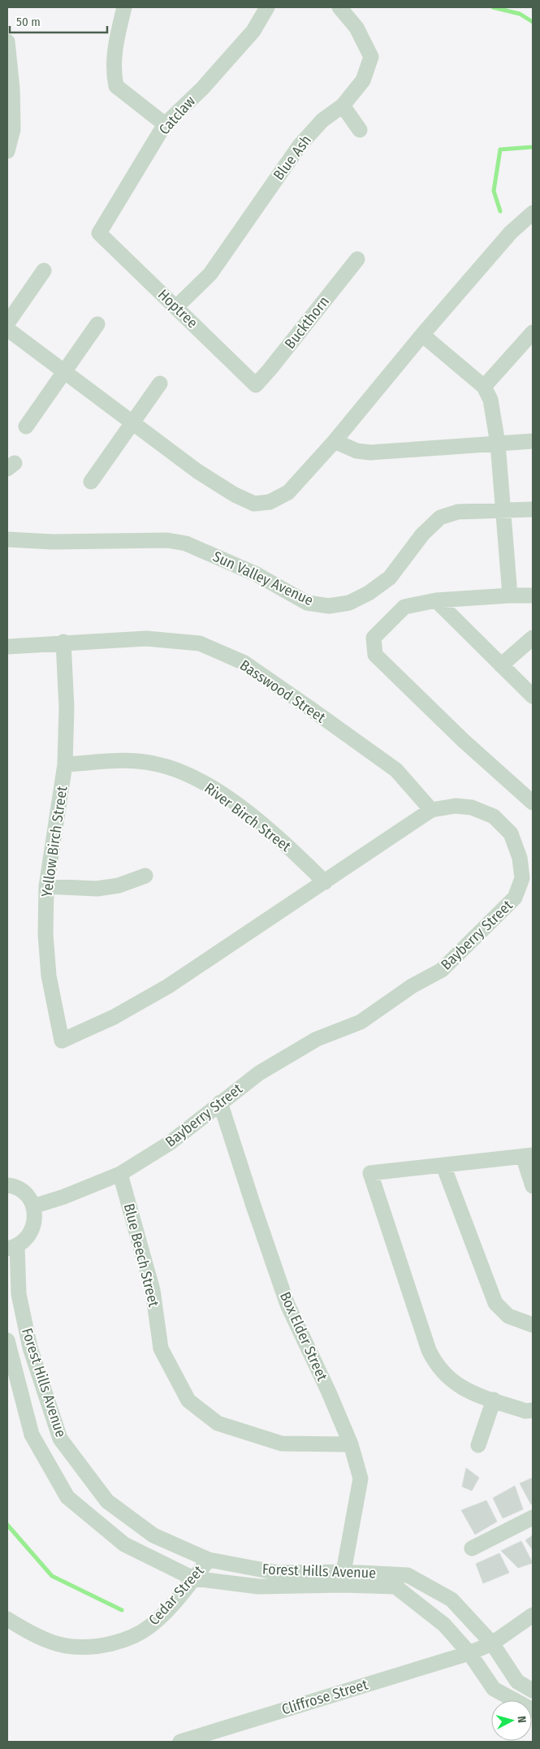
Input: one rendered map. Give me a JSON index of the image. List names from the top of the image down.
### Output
{
  "streets": {
    "street": [
      "Catclaw",
      "Blue Ash",
      "Hoptree",
      "Buckthorn",
      "Sun Valley Avenue",
      "Basswood Street",
      "River Birch Street",
      "Yellow Birch Street",
      "Bayberry Street",
      "Blue Beech Street",
      "Box Elder Street",
      "Forest Hills Avenue",
      "Cedar Street",
      "Cliffrose Street"
    ]
  },
  "crossings": [
    ["Catclaw", "Hoptree"],
    ["Blue Ash", "Hoptree"],
    ["Hoptree", "Buckthorn"],
    ["Basswood Street", "Yellow Birch Street"],
    ["Basswood Street", "Bayberry Street"],
    ["River Birch Street", "Yellow Birch Street"],
    ["River Birch Street", "Bayberry Street"],
    ["Yellow Birch Street", "Bayberry Street"],
    ["Bayberry Street", "Blue Beech Street"],
    ["Bayberry Street", "Box Elder Street"],
    ["Blue Beech Street", "Box Elder Street"],
    ["Box Elder Street", "Forest Hills Avenue"],
    ["Forest Hills Avenue", "Cedar Street"],
    ["Forest Hills Avenue", "Cliffrose Street"]
  ],
  "scale_bar": "50 m",
  "north": "right"
}
